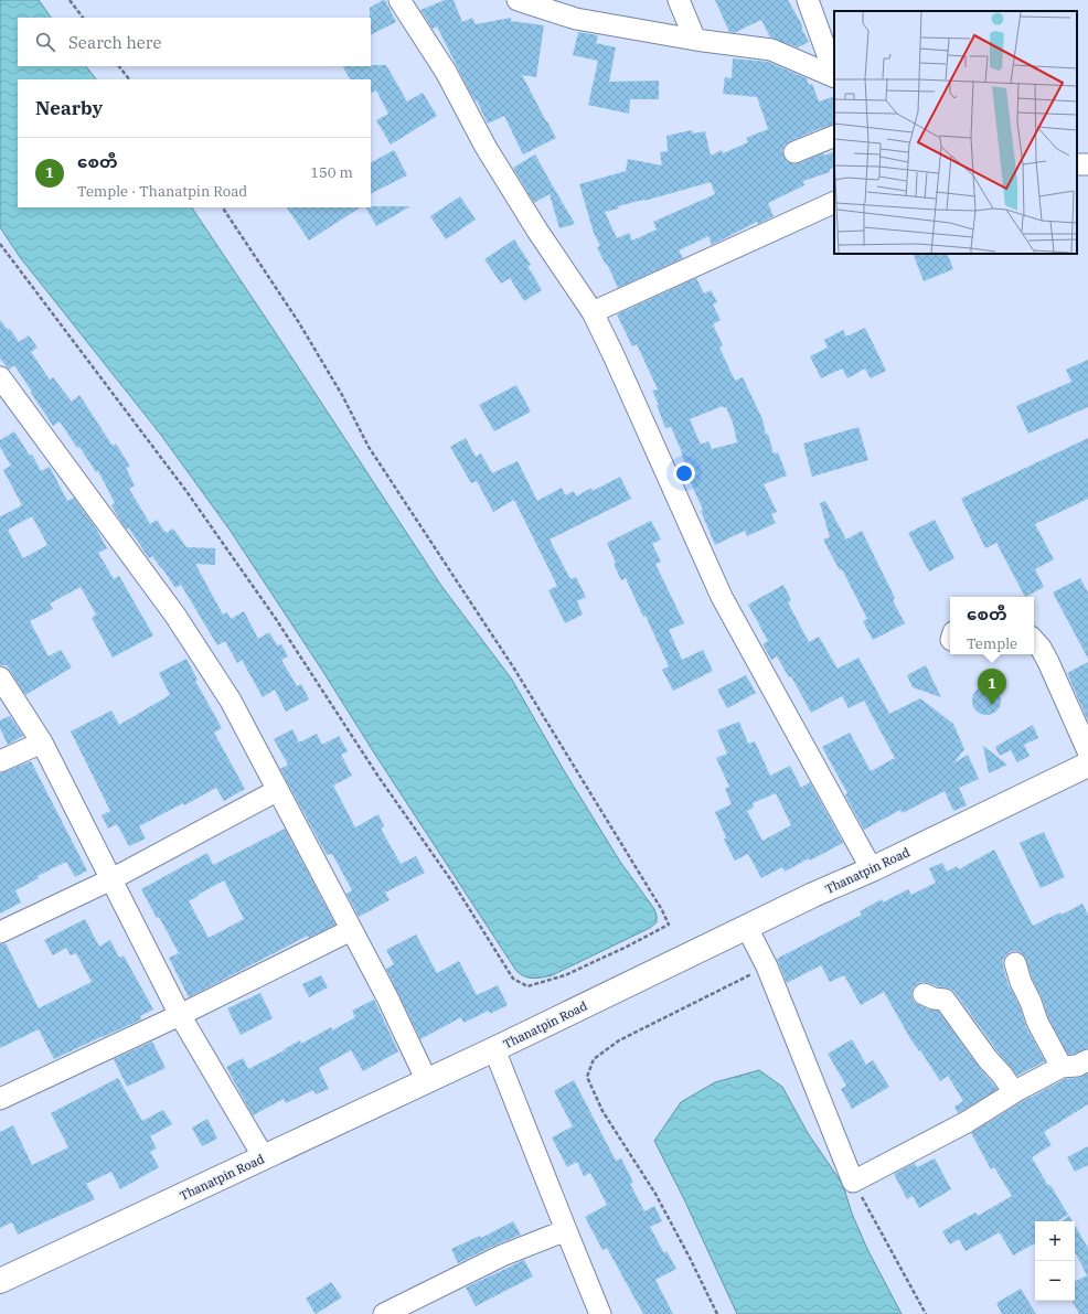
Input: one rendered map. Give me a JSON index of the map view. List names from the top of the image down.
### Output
{
  "streets": {
    "main road": ["Thanatpin Road"]
  },
  "page": {
    "search": "Search here",
    "heading": "Nearby",
    "list": [
      {
        "mark": "1",
        "name": "စေတီ",
        "note": "Temple · Thanatpin Road",
        "value": "150 m"
      }
    ],
    "popup": ["စေတီ", "Temple"],
    "pins": "1",
    "map_buttons": ["+", "−"]
  }
}
